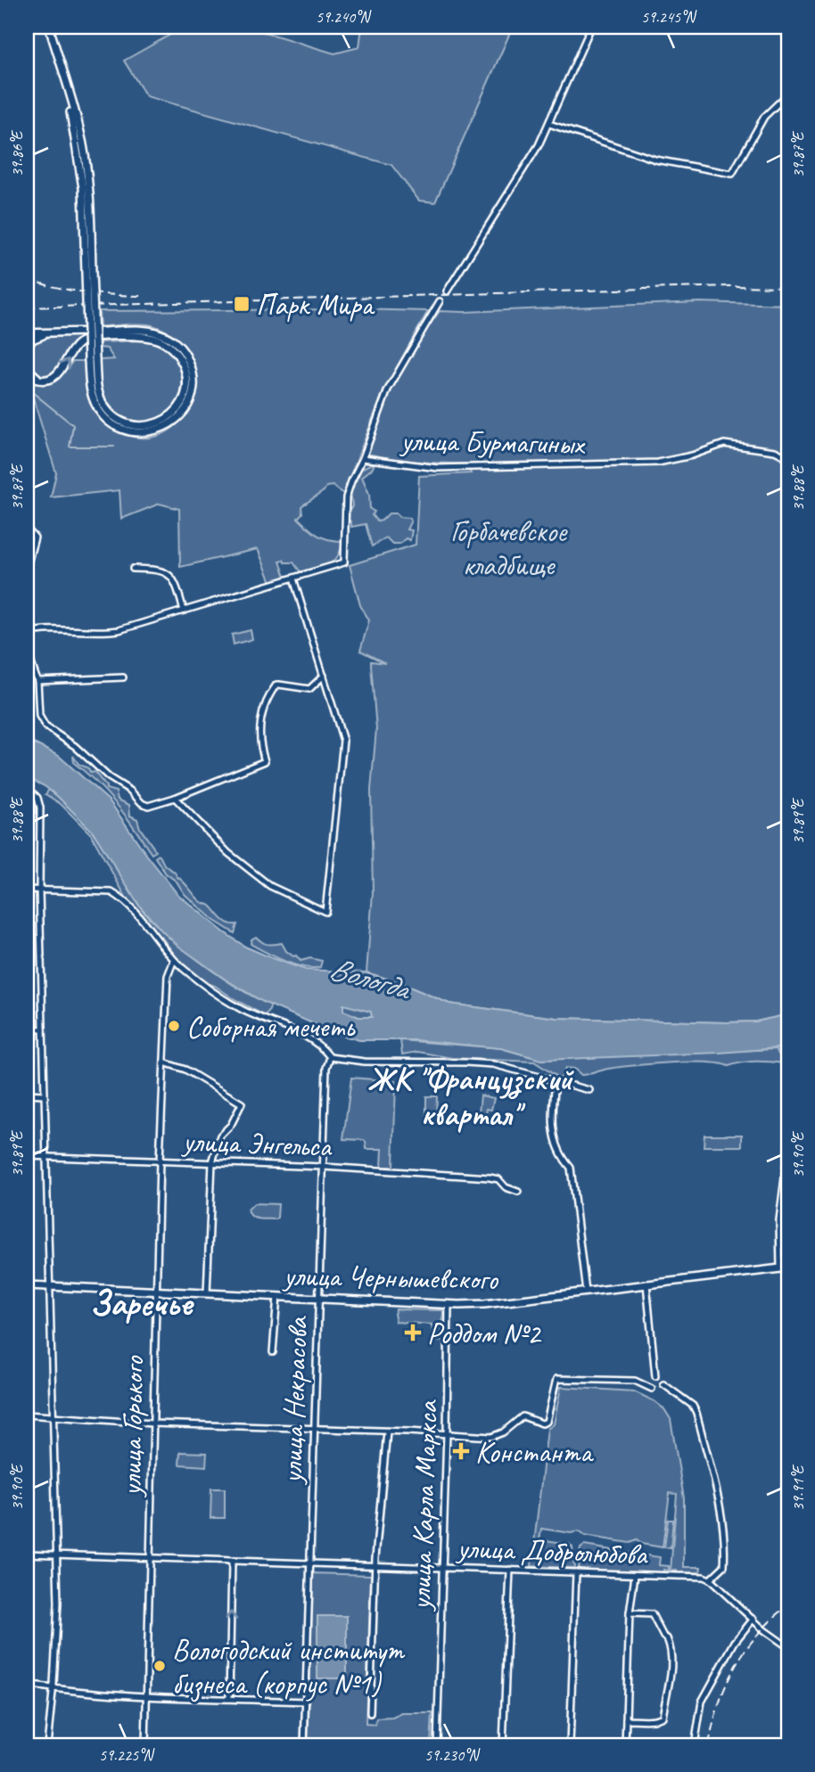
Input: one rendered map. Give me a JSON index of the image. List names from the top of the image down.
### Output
{
  "streets": {
    "main road": ["улица Чернышевского"],
    "street": [
      "улица Бурмагиных",
      "улица Энгельса",
      "улица Некрасова",
      "улица Горького",
      "улица Карла Маркса",
      "улица Добролюбова"
    ]
  },
  "crossings": [
    ["улица Энгельса", "улица Некрасова"],
    ["улица Энгельса", "улица Горького"],
    ["улица Чернышевского", "улица Некрасова"],
    ["улица Чернышевского", "улица Горького"],
    ["улица Чернышевского", "улица Карла Маркса"],
    ["улица Некрасова", "улица Добролюбова"],
    ["улица Горького", "улица Добролюбова"],
    ["улица Карла Маркса", "улица Добролюбова"]
  ],
  "districts": ["ЖК \"Французский квартал\"", "Заречье"],
  "water": ["Вологда"],
  "parks": ["Горбачевское кладбище"],
  "places": {
    "transit": ["Парк Мира"],
    "other": ["Соборная мечеть", "Вологодский институт бизнеса (корпус №1)"],
    "health": ["Роддом №2", "Константа"]
  },
  "coordinates": [
    "59.240°N",
    "59.245°N",
    "39.86°E",
    "39.87°E",
    "39.88°E",
    "39.89°E",
    "39.90°E",
    "39.91°E",
    "59.225°N",
    "59.230°N"
  ]
}
